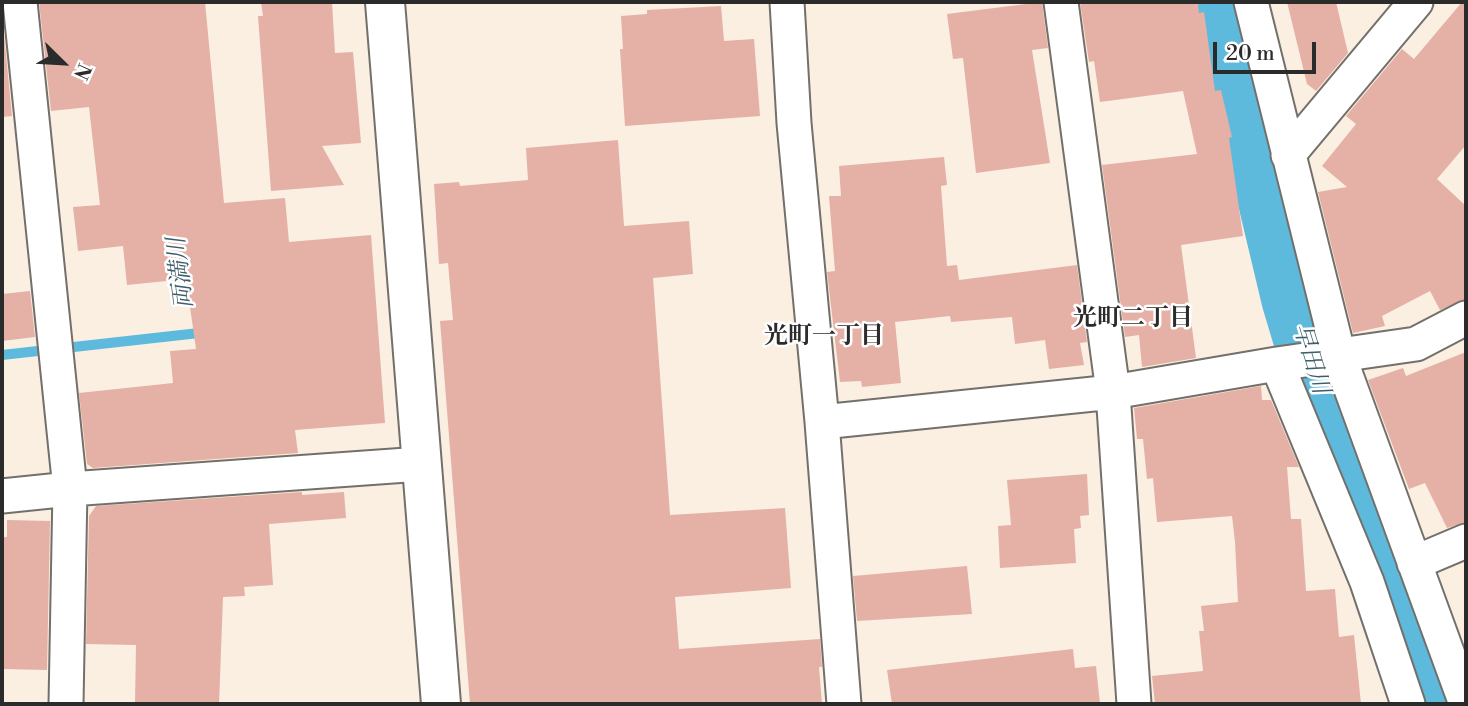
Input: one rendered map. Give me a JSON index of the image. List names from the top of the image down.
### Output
{
  "districts": ["光町二丁目", "光町一丁目"],
  "water": ["両満川", "早田川"],
  "scale_bar": "20 m",
  "north": "bottom right"
}
